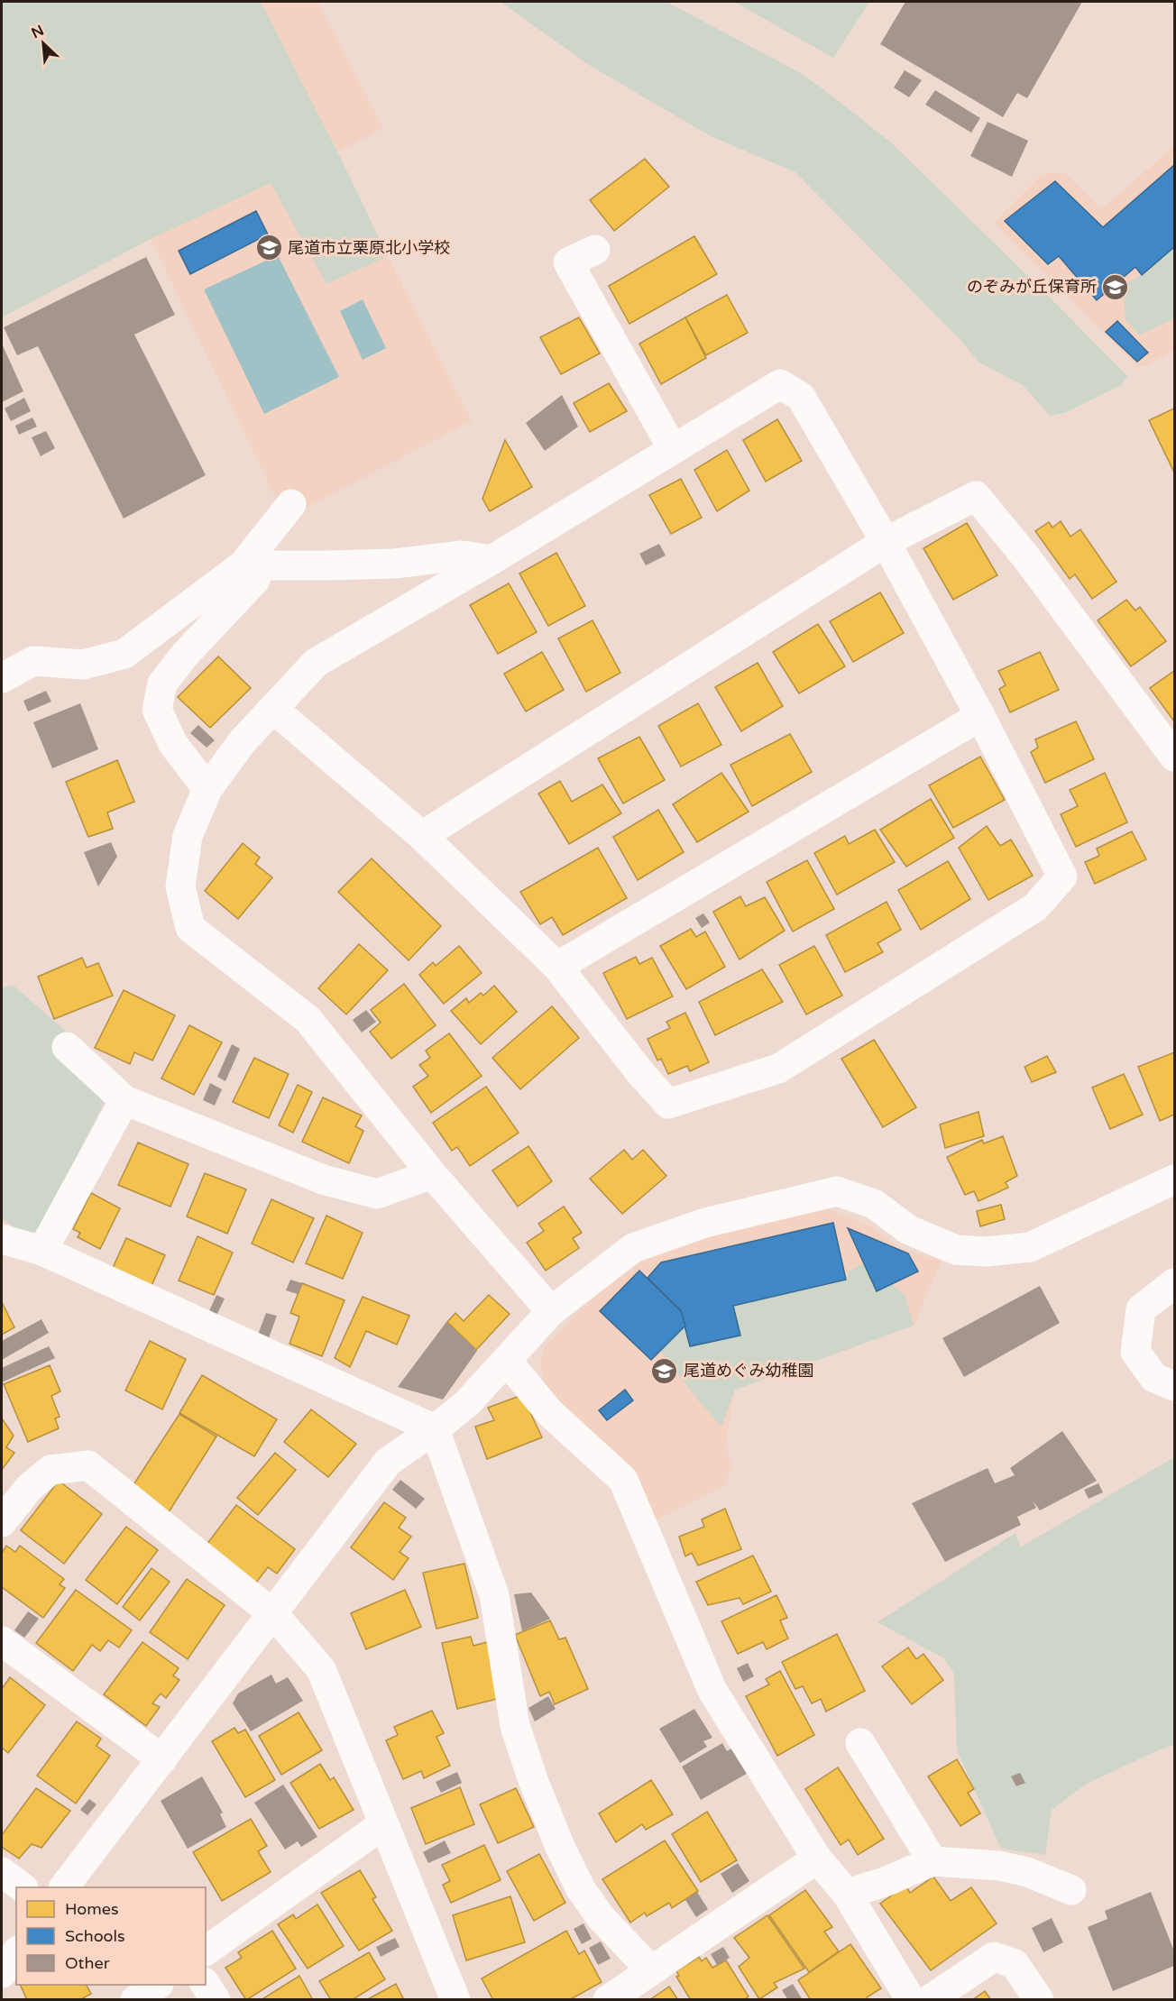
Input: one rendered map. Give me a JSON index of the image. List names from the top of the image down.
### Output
{
  "places": {
    "school or university": ["尾道市立栗原北小学校", "のぞみが丘保育所", "尾道めぐみ幼稚園"]
  },
  "legend": ["Homes", "Schools", "Other"],
  "north": "top left"
}
